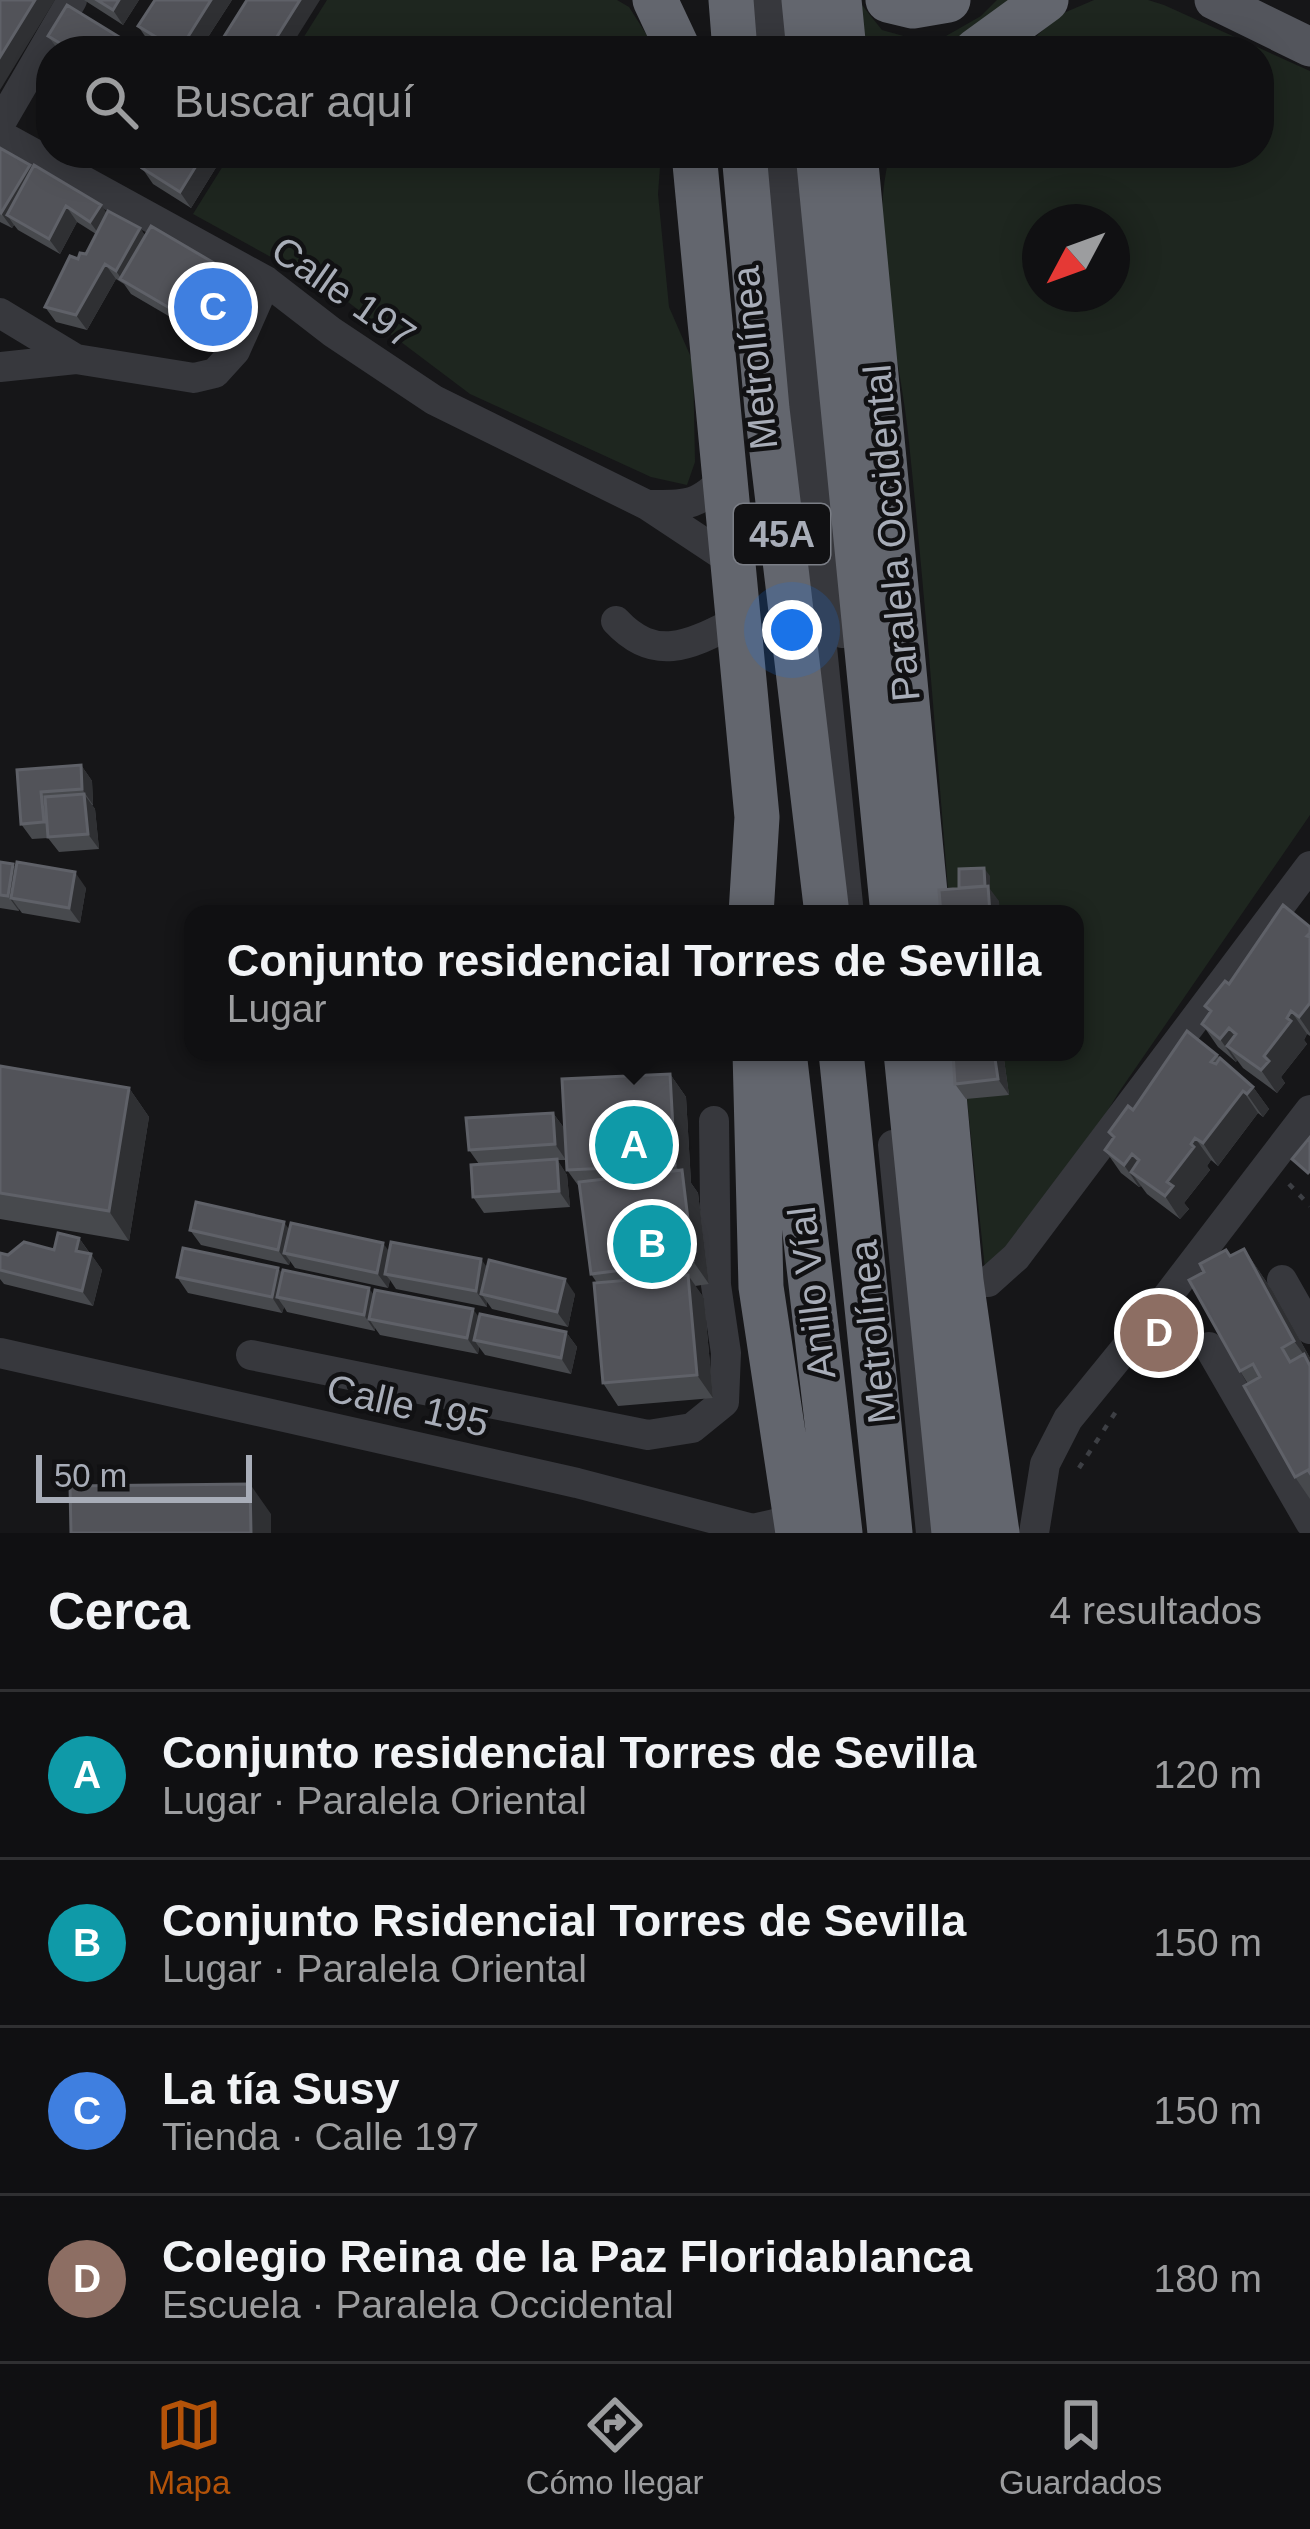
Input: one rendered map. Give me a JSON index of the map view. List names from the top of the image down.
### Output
{
  "streets": {
    "highway": ["Paralela Occidental", "45A", "Anillo Víal"],
    "street": ["Calle 197", "Metrolínea", "Calle 195"]
  },
  "crossings": [
    ["Calle 197", "45A"]
  ],
  "scale_bar": "50 m",
  "north": "bottom left",
  "page": {
    "search": "Buscar aquí",
    "pins": [
      "C",
      "A",
      "B",
      "D"
    ],
    "popup": ["Conjunto residencial Torres de Sevilla", "Lugar"],
    "scale": "50 m",
    "heading": ["Cerca", "4 resultados"],
    "list": [
      {
        "mark": "A",
        "name": "Conjunto residencial Torres de Sevilla",
        "note": "Lugar · Paralela Oriental",
        "value": "120 m"
      },
      {
        "mark": "B",
        "name": "Conjunto Rsidencial Torres de Sevilla",
        "note": "Lugar · Paralela Oriental",
        "value": "150 m"
      },
      {
        "mark": "C",
        "name": "La tía Susy",
        "note": "Tienda · Calle 197",
        "value": "150 m"
      },
      {
        "mark": "D",
        "name": "Colegio Reina de la Paz Floridablanca",
        "note": "Escuela · Paralela Occidental",
        "value": "180 m"
      }
    ],
    "nav": ["Mapa", "Cómo llegar", "Guardados"]
  }
}
